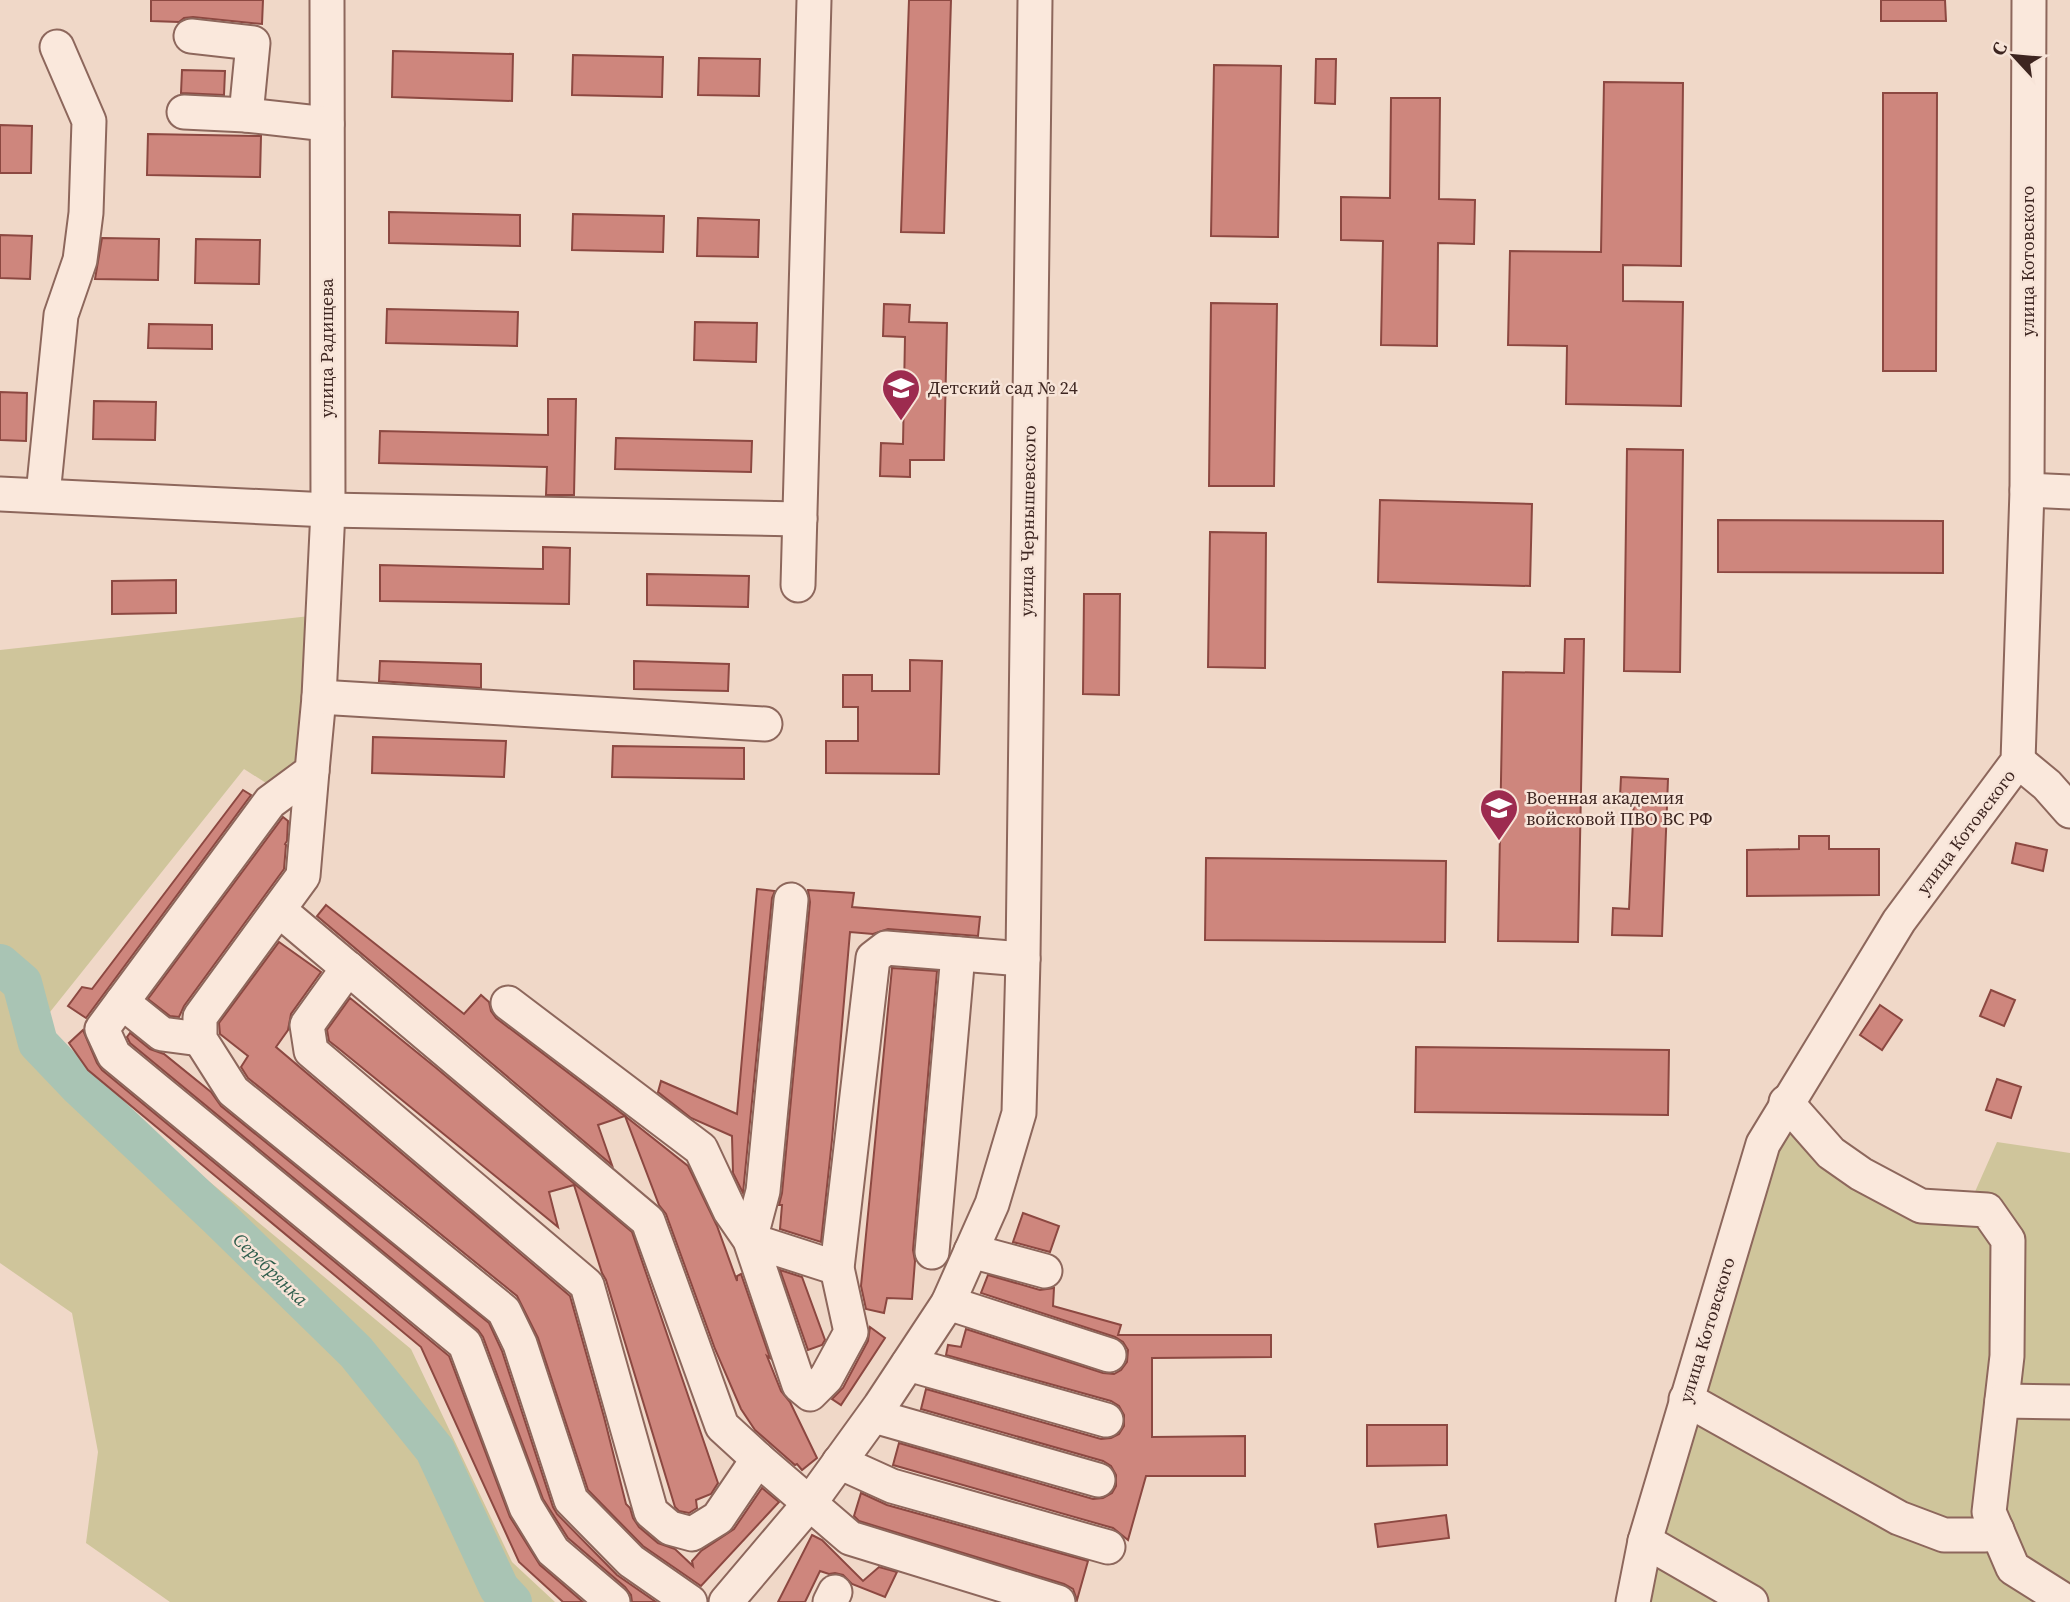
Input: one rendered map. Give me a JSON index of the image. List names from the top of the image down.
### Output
{
  "streets": {
    "street": ["улица Котовского", "улица Радищева", "улица Чернышевского"]
  },
  "water": ["Серебрянка"],
  "places": {
    "school or university": ["Детский сад № 24", "Военная академия войсковой ПВО ВС РФ"]
  },
  "north": "top left"
}
